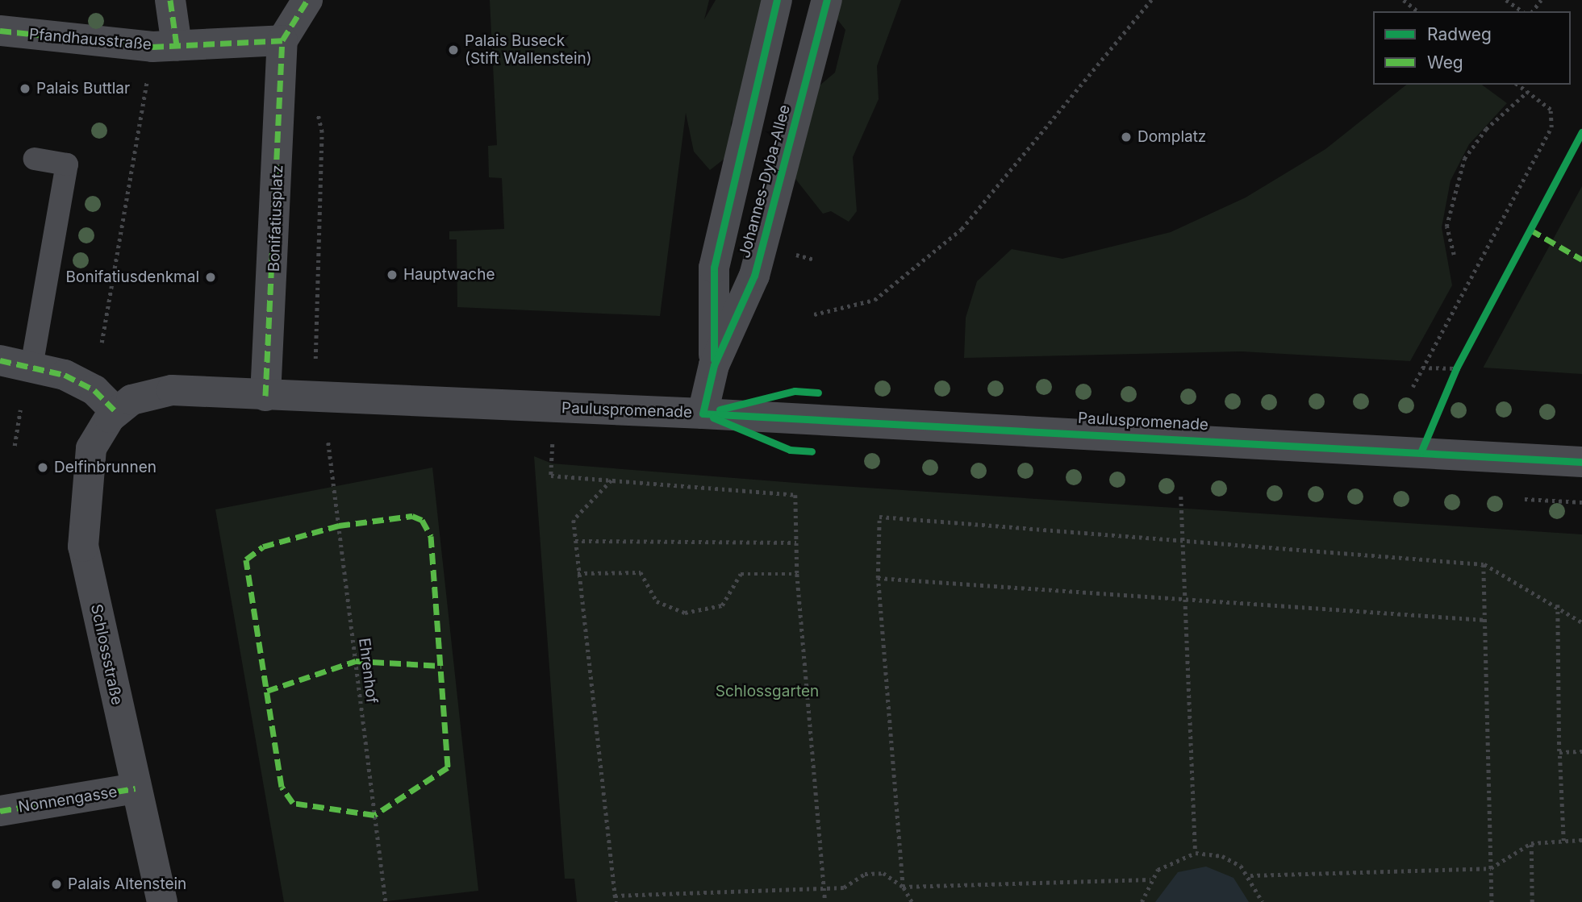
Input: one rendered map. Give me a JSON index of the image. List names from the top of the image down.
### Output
{
  "streets": {
    "street": [
      "Pfandhausstraße",
      "Johannes-Dyba-Allee",
      "Bonifatiusplatz",
      "Pauluspromenade",
      "Schlossstraße",
      "Nonnengasse"
    ],
    "path": ["Ehrenhof"]
  },
  "crossings": [
    ["Pfandhausstraße", "Bonifatiusplatz"],
    ["Johannes-Dyba-Allee", "Pauluspromenade"],
    ["Bonifatiusplatz", "Pauluspromenade"],
    ["Pauluspromenade", "Schlossstraße"],
    ["Schlossstraße", "Nonnengasse"]
  ],
  "parks": ["Schlossgarten"],
  "places": [
    "Palais Buseck (Stift Wallenstein)",
    "Palais Buttlar",
    "Domplatz",
    "Hauptwache",
    "Bonifatiusdenkmal",
    "Delfinbrunnen",
    "Palais Altenstein"
  ],
  "legend": ["Radweg", "Weg"]
}
